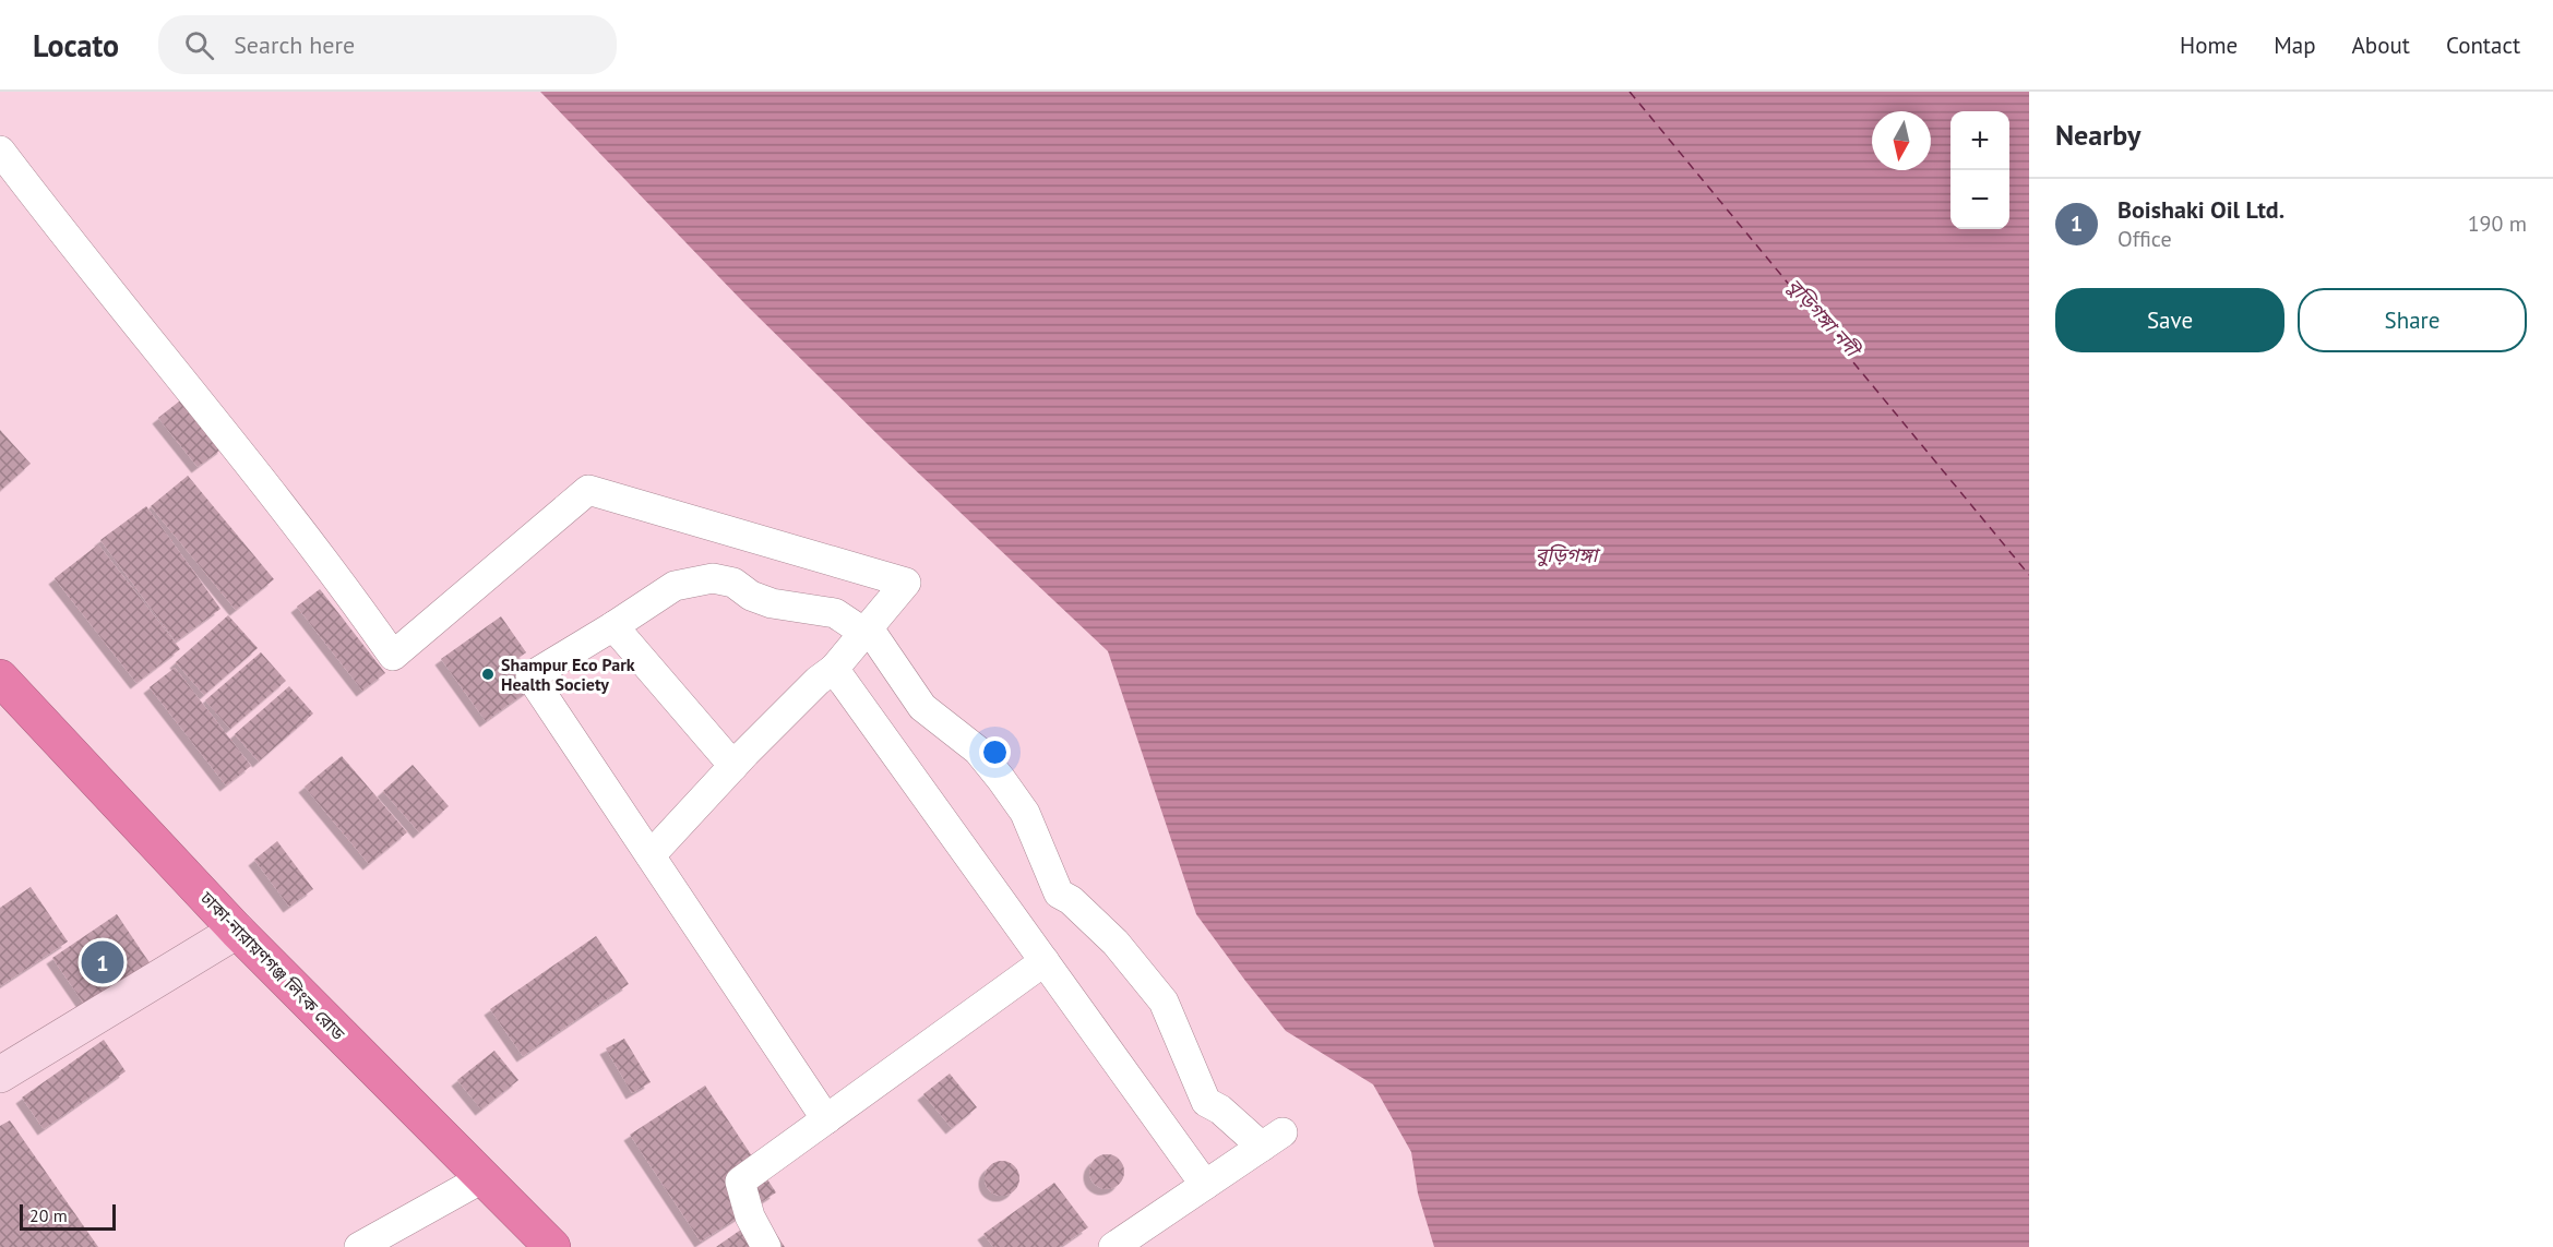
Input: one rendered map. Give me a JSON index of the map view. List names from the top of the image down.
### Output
{
  "streets": {
    "highway": ["ঢাকা-নারায়ণগঞ্জ লিংক রোড"]
  },
  "water": ["বুড়িগঙ্গা নদী", "বুড়িগঙ্গা"],
  "places": ["Shampur Eco Park Health Society"],
  "scale_bar": "20 m",
  "north": "bottom",
  "page": {
    "header": "Locato",
    "search": "Search here",
    "nav": [
      "Home",
      "Map",
      "About",
      "Contact"
    ],
    "heading": "Nearby",
    "map_buttons": ["+", "−"],
    "list": [
      {
        "mark": "1",
        "name": "Boishaki Oil Ltd.",
        "note": "Office",
        "value": "190 m"
      }
    ],
    "buttons": ["Save", "Share"],
    "pins": "1",
    "scale": "20 m"
  }
}
